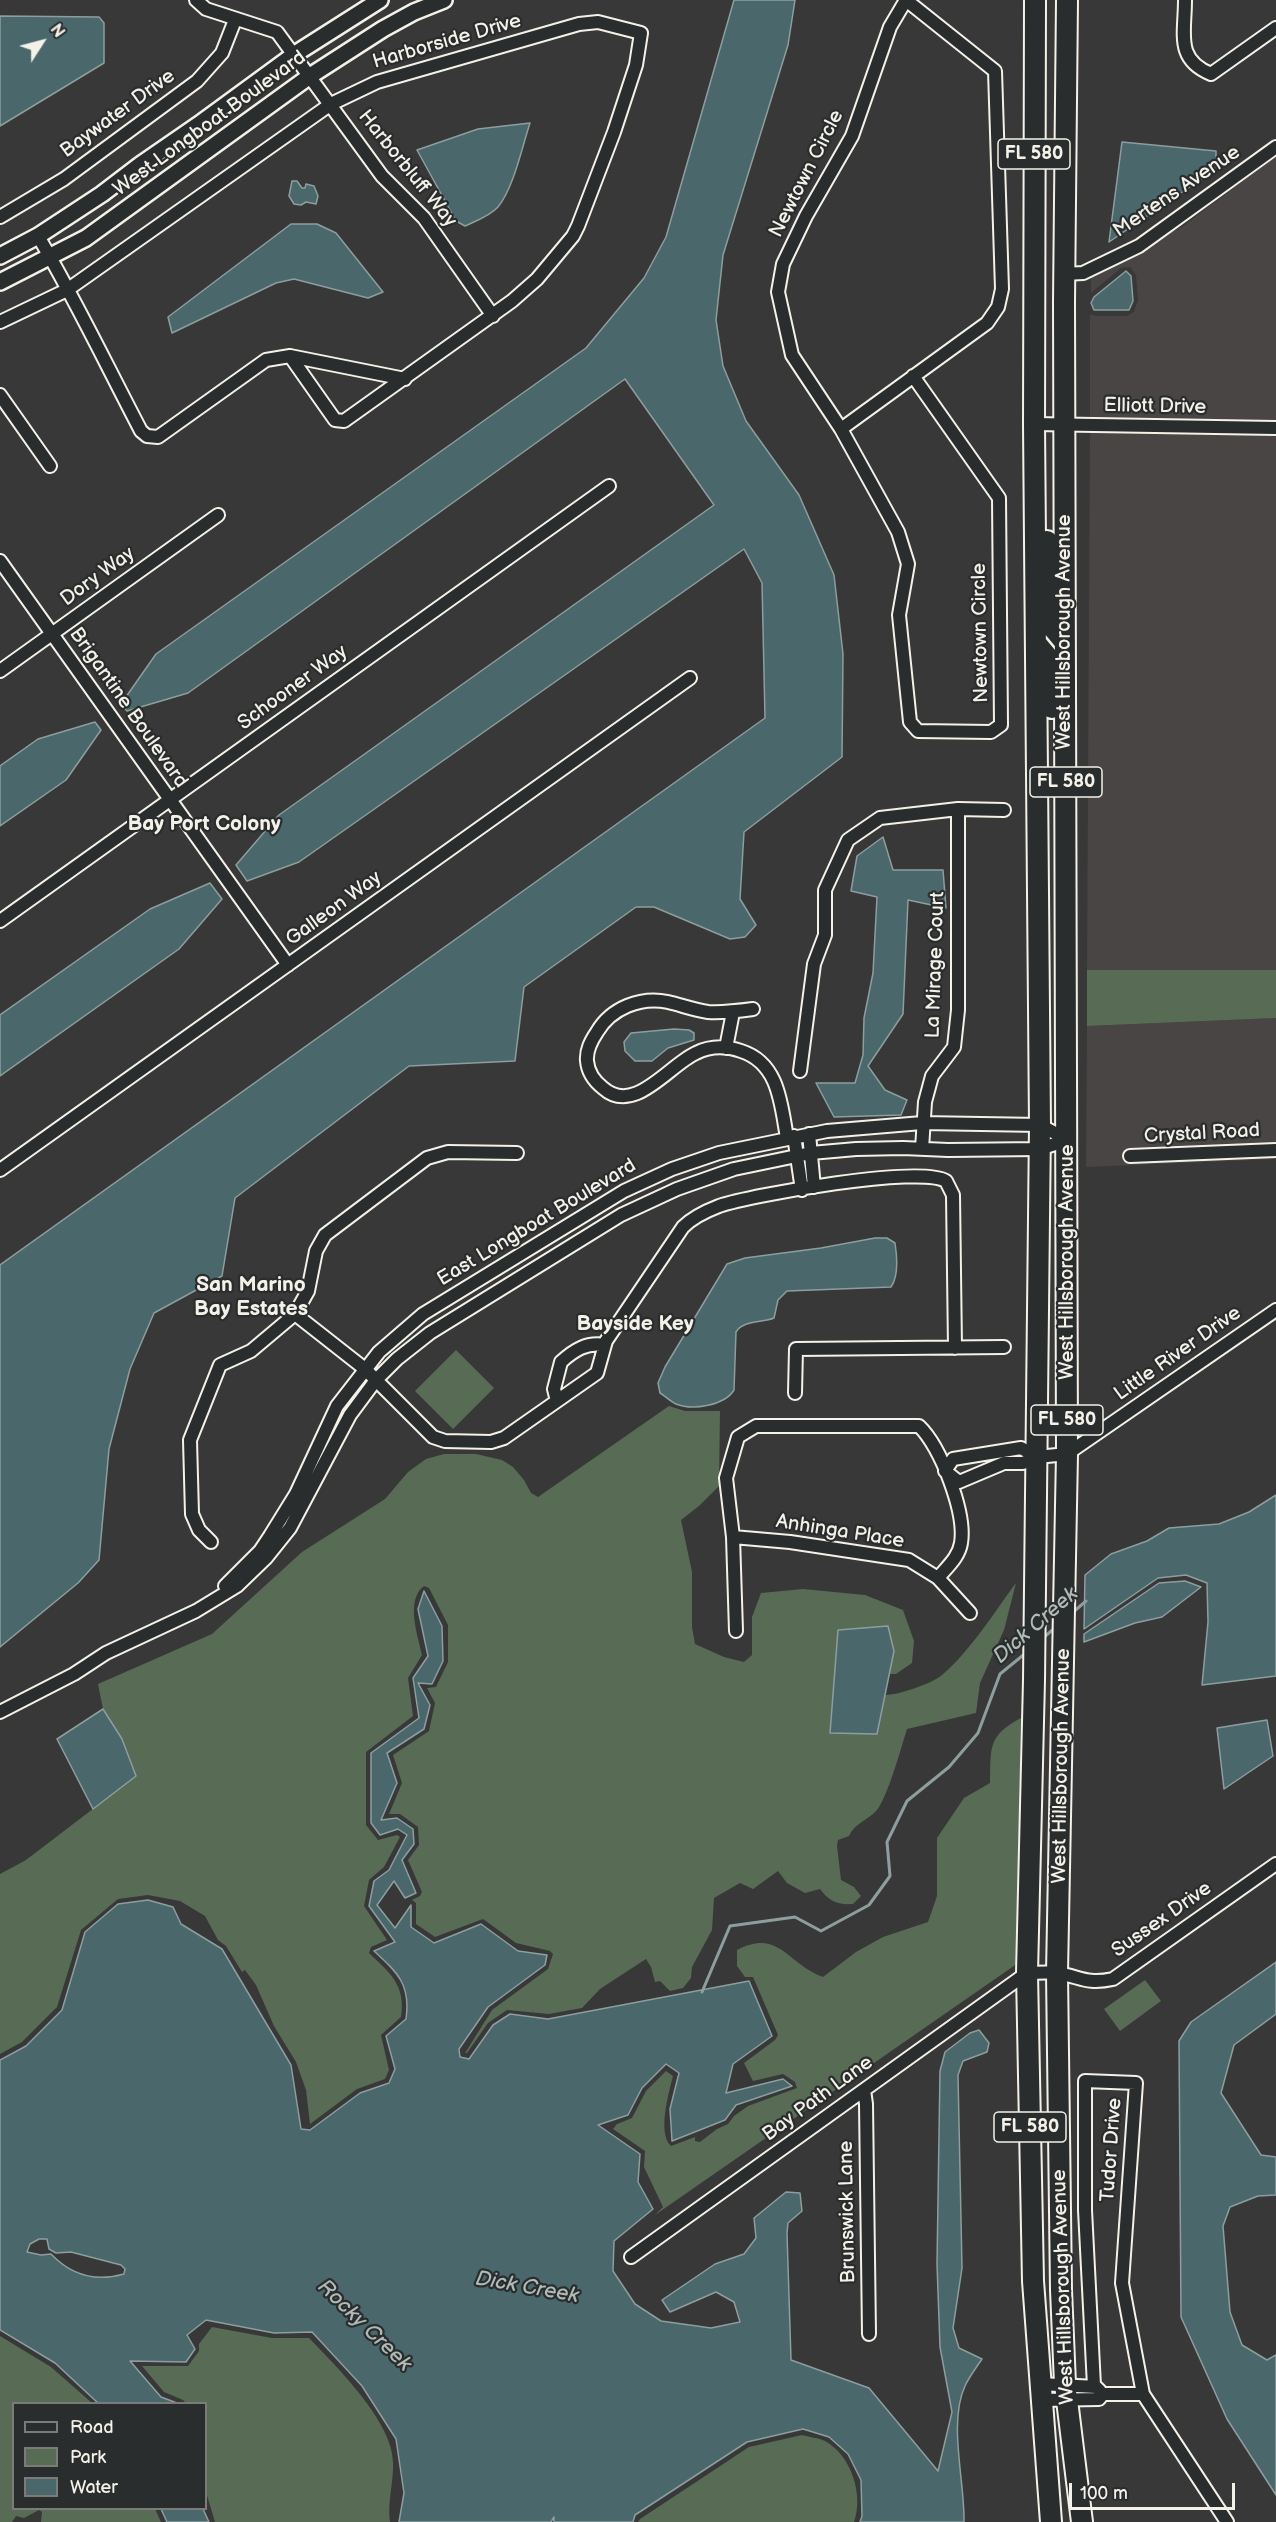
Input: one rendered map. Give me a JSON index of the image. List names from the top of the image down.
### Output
{
  "streets": {
    "main road": ["FL 580", "West Hillsborough Avenue"],
    "street": [
      "Harborside Drive",
      "Baywater Drive",
      "West Longboat Boulevard",
      "Harborbluff Way",
      "Newtown Circle",
      "Mertens Avenue",
      "Elliott Drive",
      "Dory Way",
      "Schooner Way",
      "Brigantine Boulevard",
      "Galleon Way",
      "La Mirage Court",
      "Crystal Road",
      "East Longboat Boulevard",
      "Little River Drive",
      "Anhinga Place",
      "Sussex Drive",
      "Bay Path Lane",
      "Tudor Drive",
      "Brunswick Lane"
    ]
  },
  "crossings": [
    ["Harborside Drive", "Harborbluff Way"],
    ["Baywater Drive", "Harborbluff Way"],
    ["West Longboat Boulevard", "Harborbluff Way"],
    ["Mertens Avenue", "West Hillsborough Avenue"],
    ["Elliott Drive", "West Hillsborough Avenue"],
    ["Dory Way", "Brigantine Boulevard"],
    ["West Hillsborough Avenue", "East Longboat Boulevard"],
    ["West Hillsborough Avenue", "Little River Drive"],
    ["West Hillsborough Avenue", "Sussex Drive"],
    ["West Hillsborough Avenue", "Bay Path Lane"],
    ["Schooner Way", "Brigantine Boulevard"],
    ["Brigantine Boulevard", "Galleon Way"],
    ["La Mirage Court", "East Longboat Boulevard"],
    ["Sussex Drive", "Bay Path Lane"],
    ["Bay Path Lane", "Brunswick Lane"]
  ],
  "districts": ["Bay Port Colony", "San Marino Bay Estates", "Bayside Key"],
  "water": ["Dick Creek", "Rocky Creek"],
  "legend": ["Road", "Park", "Water"],
  "scale_bar": "100 m",
  "north": "top right"
}
